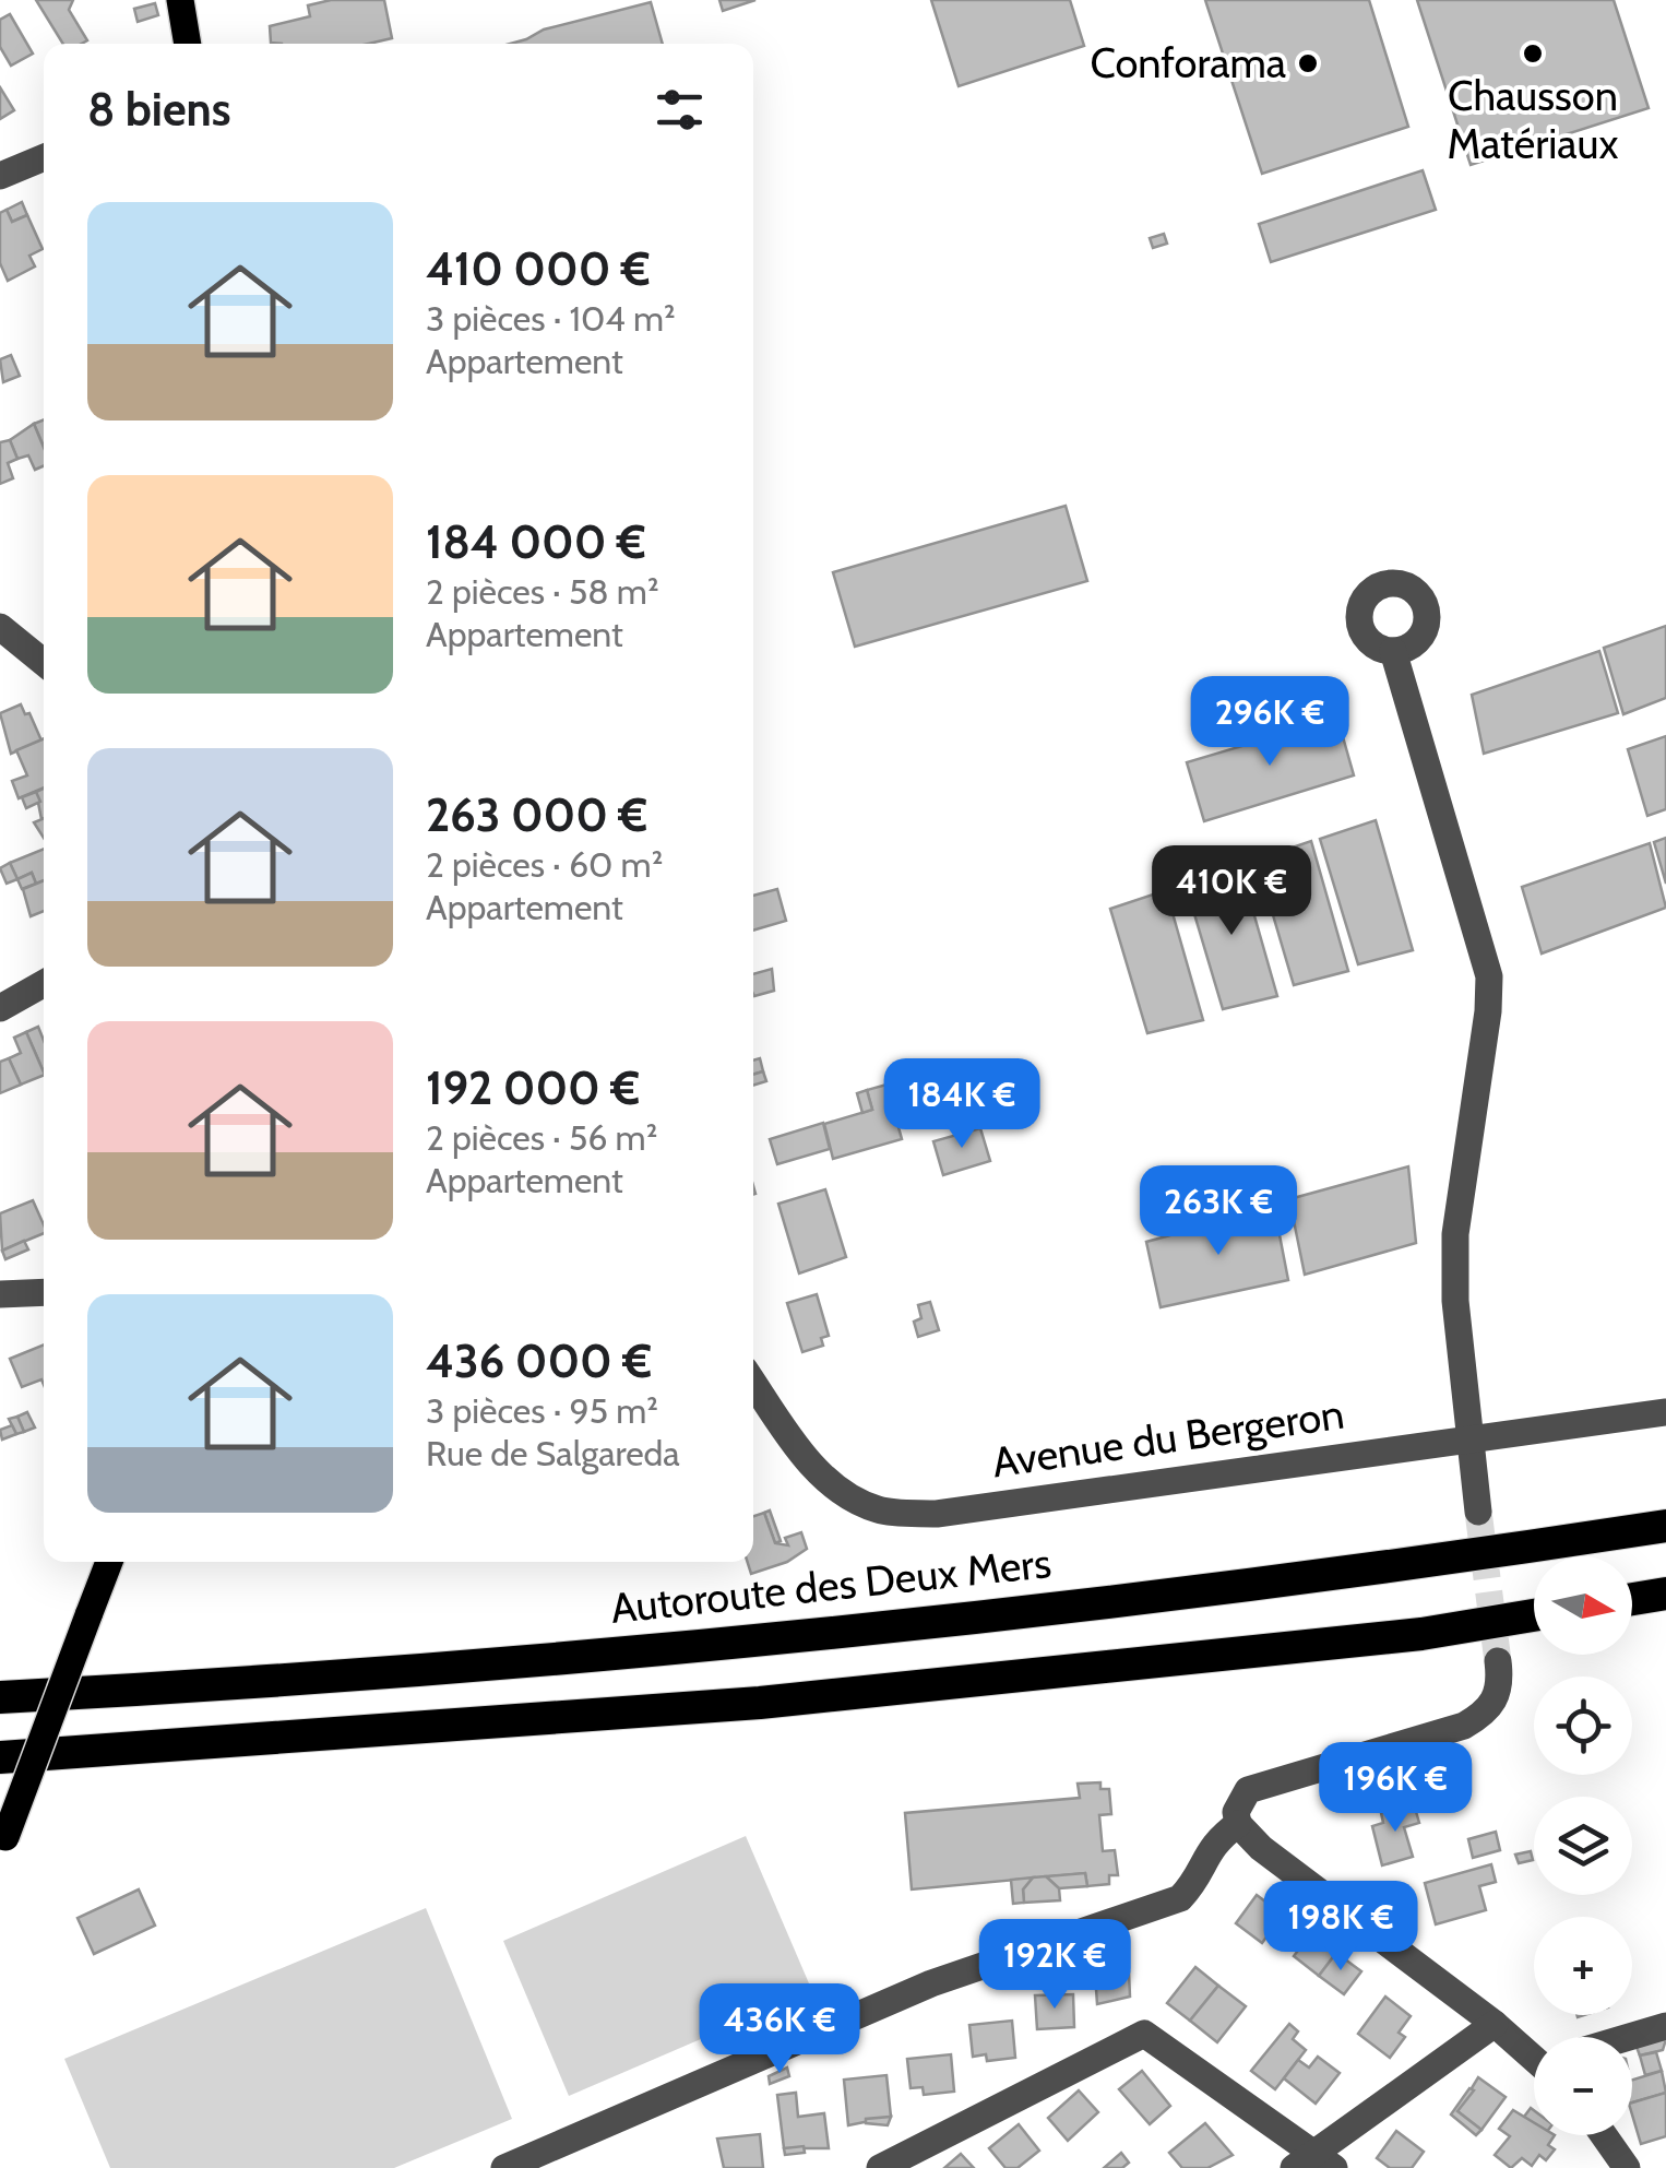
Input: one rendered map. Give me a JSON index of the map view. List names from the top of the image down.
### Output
{
  "streets": {
    "highway": ["Autoroute des Deux Mers"],
    "street": ["Avenue du Bergeron"]
  },
  "places": ["Chausson Matériaux", "Conforama"],
  "north": "right",
  "page": {
    "heading": "8 biens",
    "list": [
      {
        "name": "410 000 €",
        "note": "3 pièces · 104 m² · Appartement"
      },
      {
        "name": "184 000 €",
        "note": "2 pièces · 58 m² · Appartement"
      },
      {
        "name": "263 000 €",
        "note": "2 pièces · 60 m² · Appartement"
      },
      {
        "name": "192 000 €",
        "note": "2 pièces · 56 m² · Appartement"
      },
      {
        "name": "436 000 €",
        "note": "3 pièces · 95 m² · Rue de Salgareda"
      }
    ],
    "price": [
      "296K €",
      "410K €",
      "184K €",
      "263K €",
      "196K €",
      "198K €",
      "192K €",
      "436K €"
    ],
    "map_buttons": ["+", "−"]
  }
}
